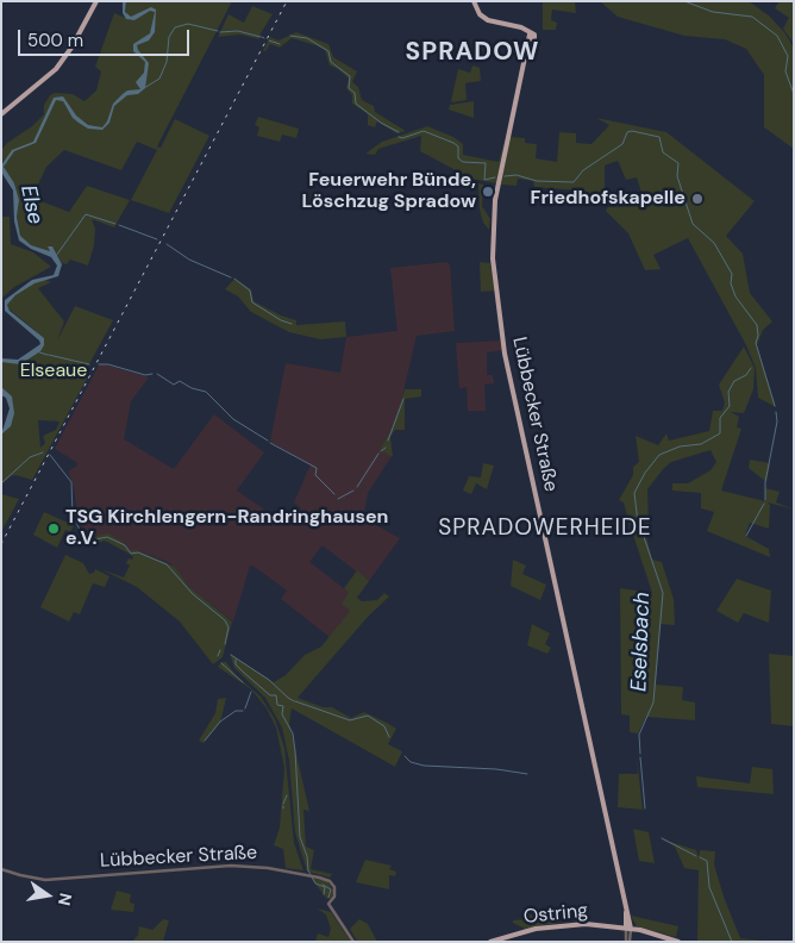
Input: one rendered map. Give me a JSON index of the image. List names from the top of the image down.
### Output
{
  "streets": {
    "main road": ["Lübbecker Straße", "Ostring"]
  },
  "crossings": [
    ["Lübbecker Straße", "Ostring"]
  ],
  "districts": ["SPRADOW", "SPRADOWERHEIDE"],
  "water": ["Else", "Eselsbach"],
  "parks": ["Elseaue"],
  "places": ["Feuerwehr Bünde, Löschzug Spradow", "Friedhofskapelle", "TSG Kirchlengern-Randringhausen e.V."],
  "scale_bar": "500 m",
  "north": "right"
}
